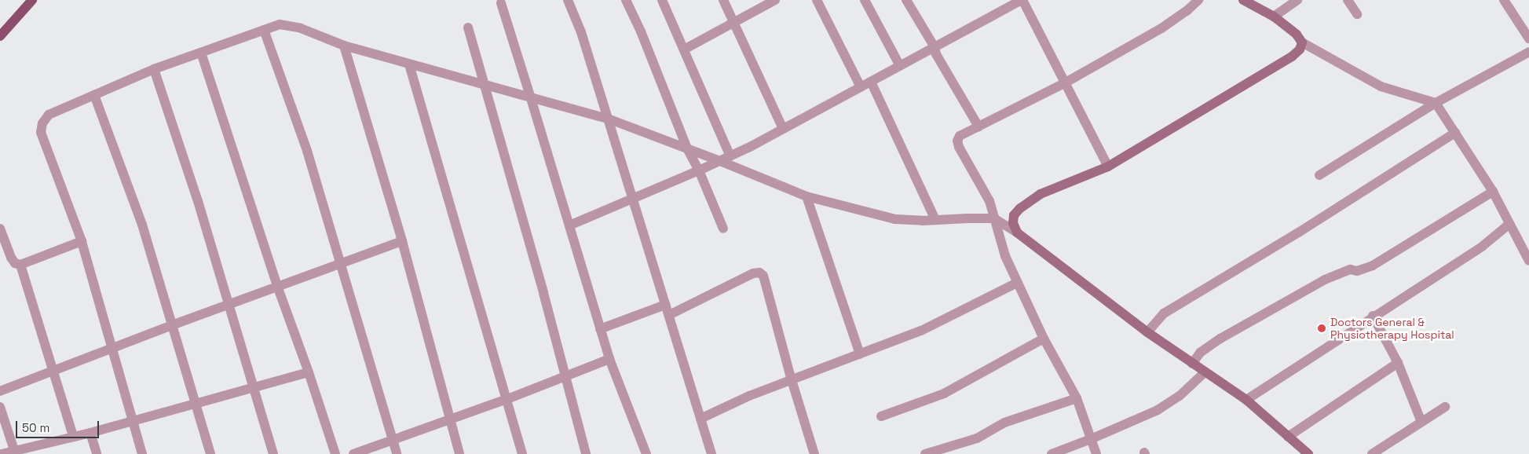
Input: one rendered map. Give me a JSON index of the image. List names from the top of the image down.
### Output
{
  "places": ["Doctors General & Physiotherapy Hospital"],
  "scale_bar": "50 m"
}
